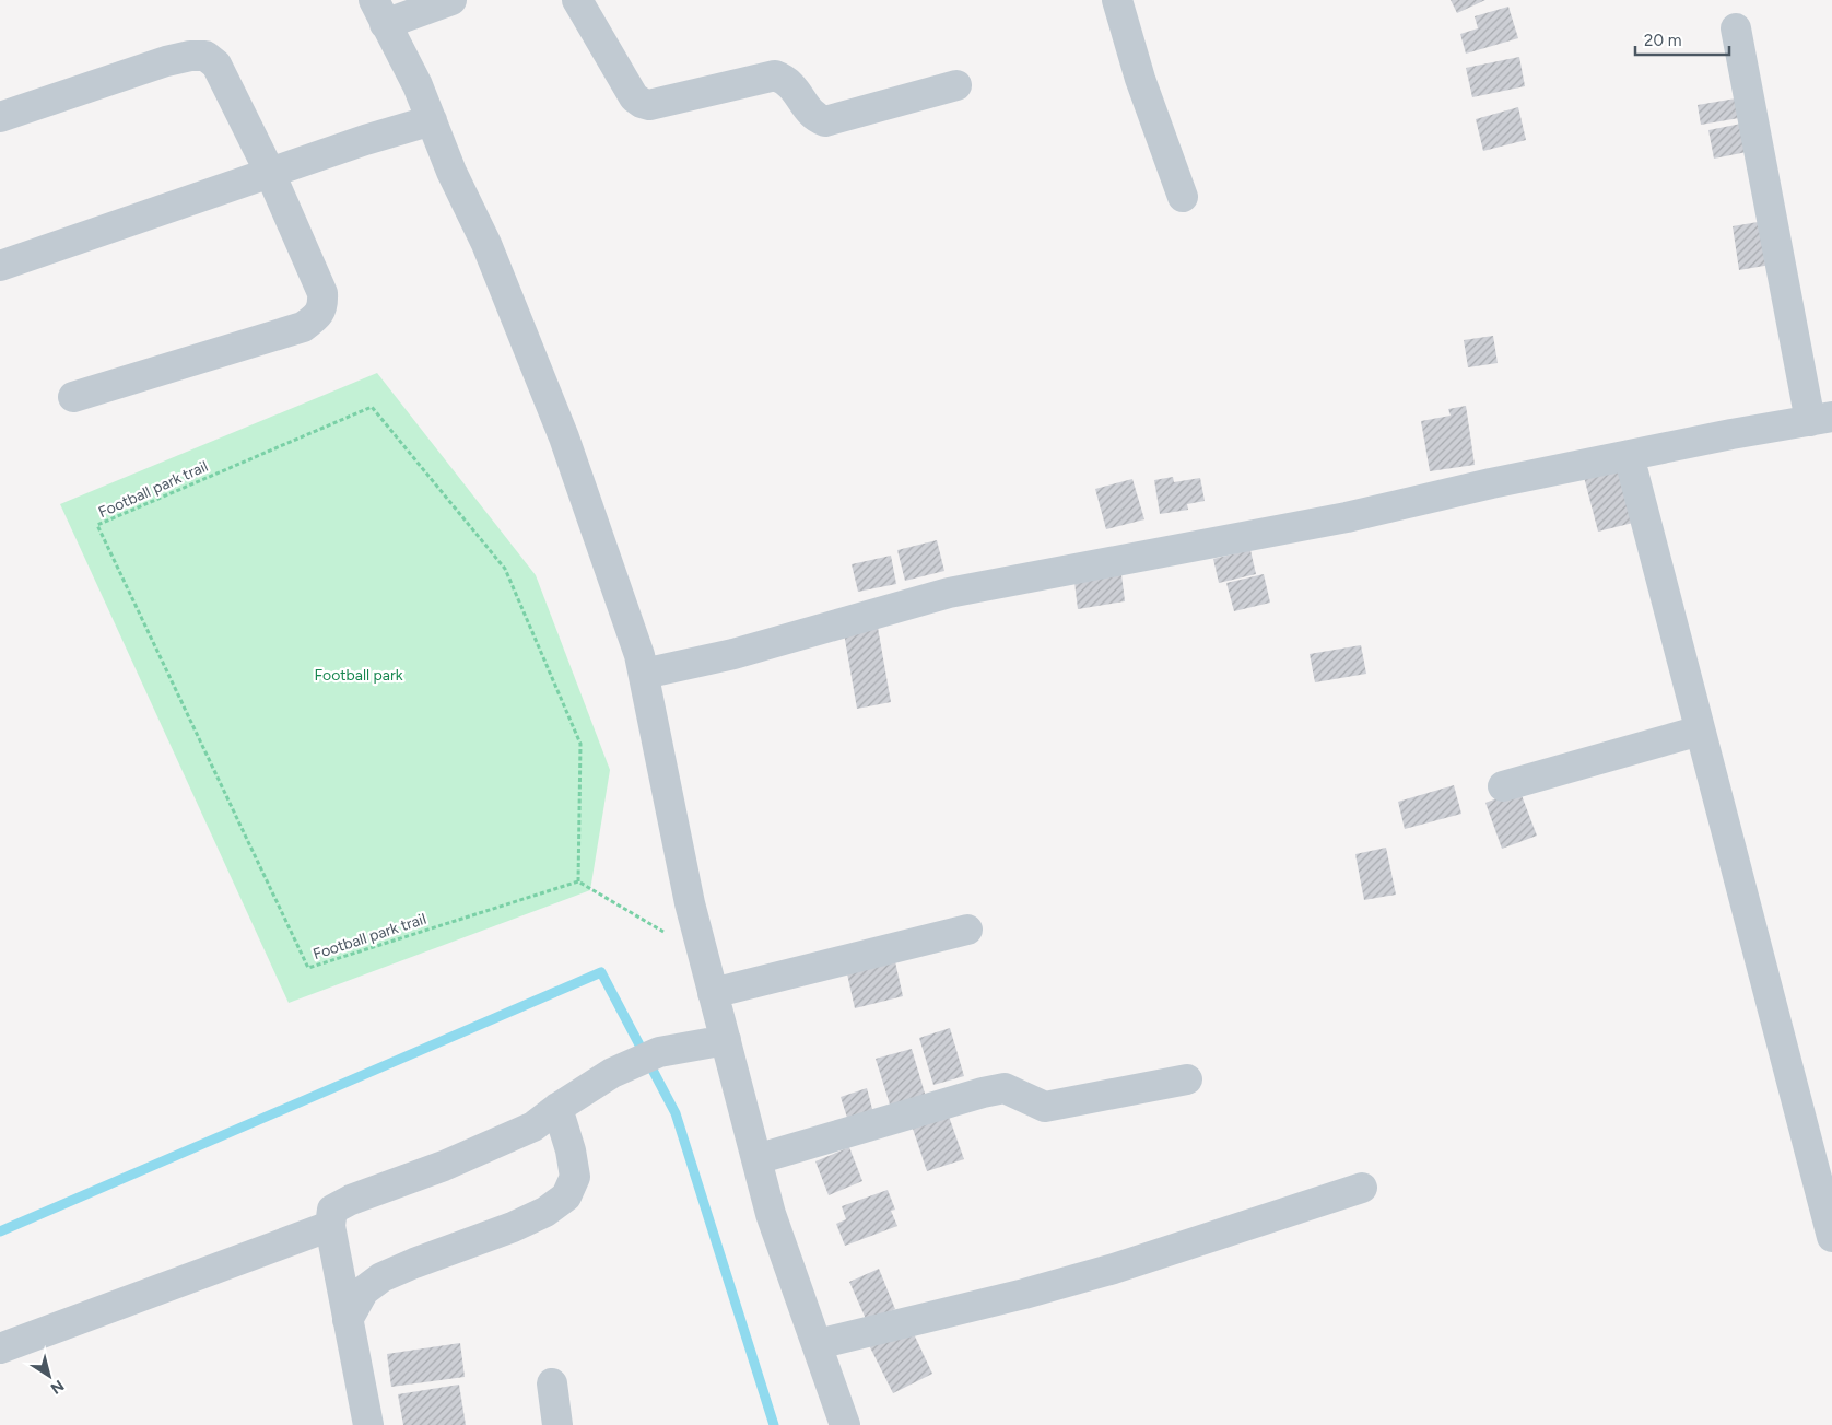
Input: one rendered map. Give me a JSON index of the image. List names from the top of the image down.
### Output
{
  "streets": {
    "path": ["Football park trail"]
  },
  "parks": ["Football park"],
  "scale_bar": "20 m",
  "north": "bottom right"
}
